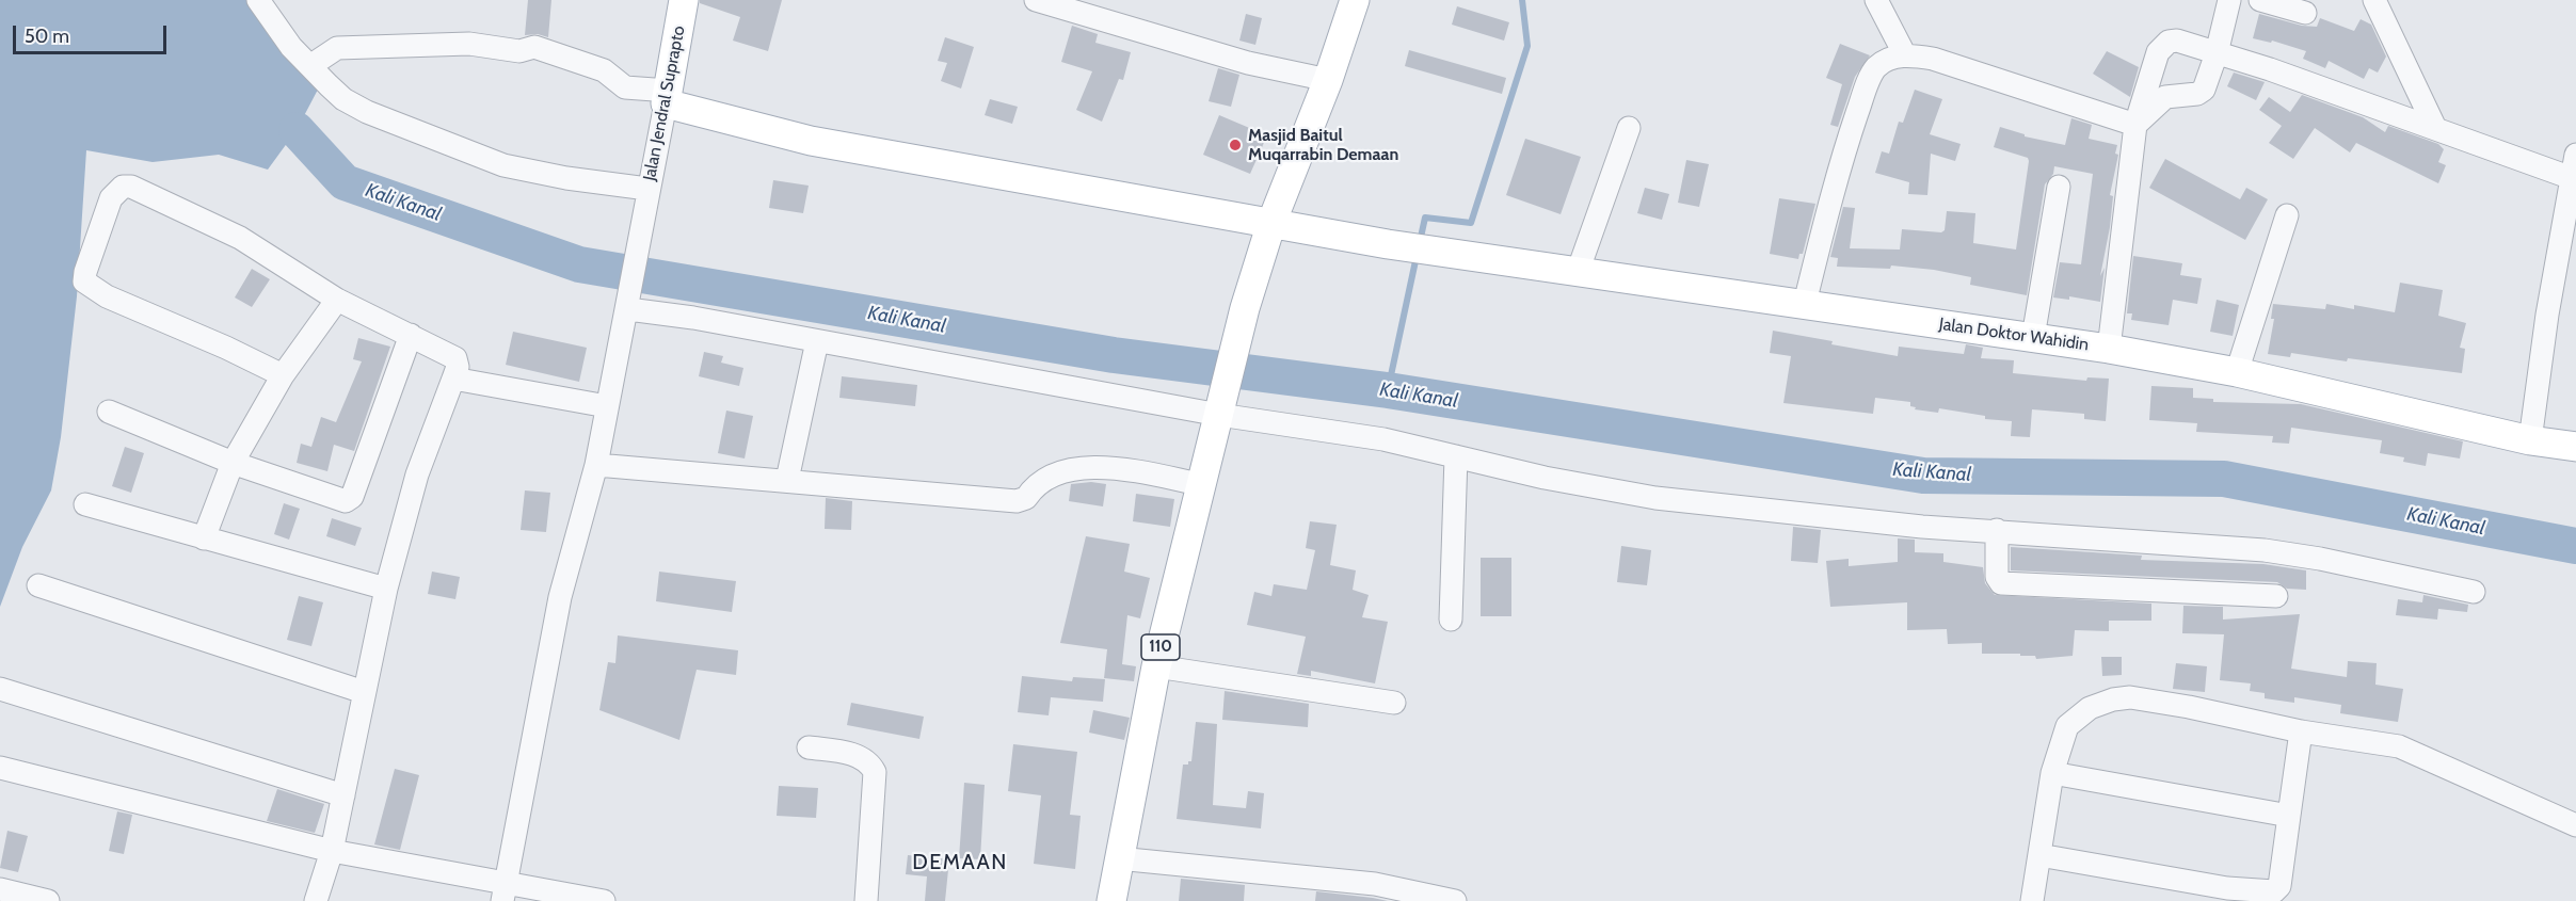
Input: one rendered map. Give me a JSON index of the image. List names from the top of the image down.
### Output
{
  "streets": {
    "main road": ["Jalan Jendral Suprapto", "Jalan Doktor Wahidin", "110"]
  },
  "crossings": [
    ["Jalan Jendral Suprapto", "Jalan Doktor Wahidin"],
    ["Jalan Doktor Wahidin", "110"]
  ],
  "districts": ["DEMAAN"],
  "water": ["Kali Kanal"],
  "places": ["Masjid Baitul Muqarrabin Demaan"],
  "scale_bar": "50 m"
}
